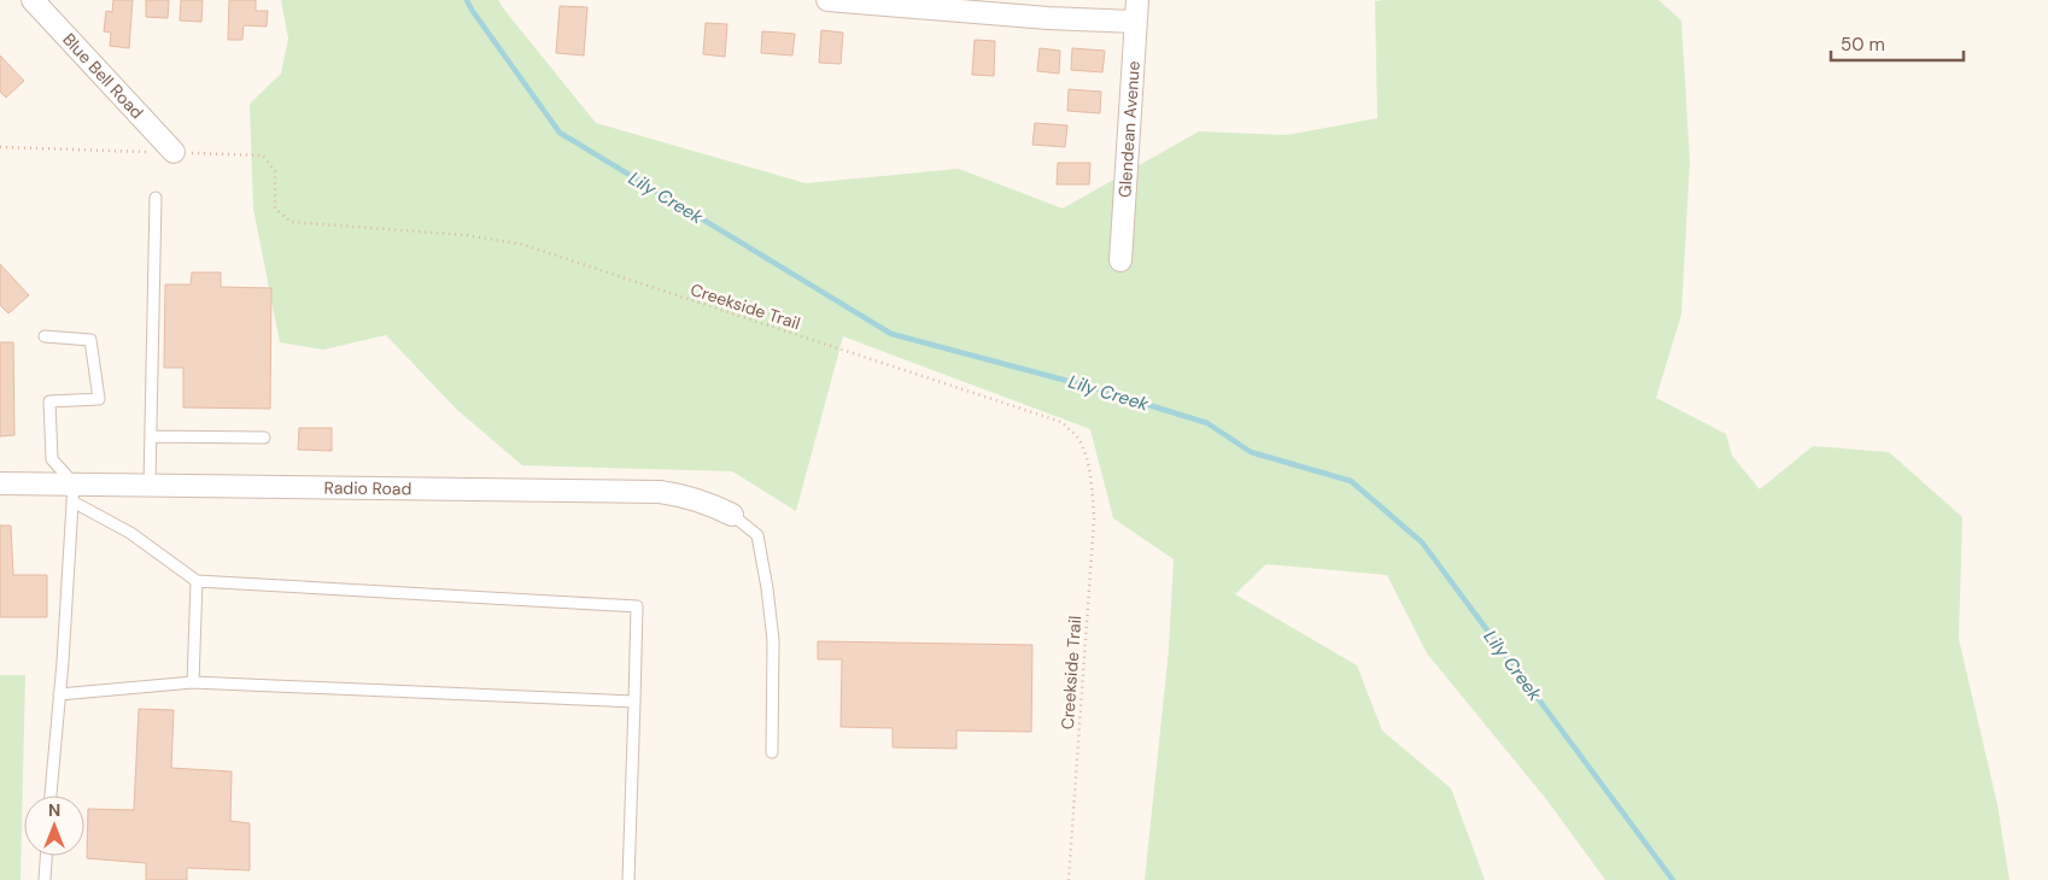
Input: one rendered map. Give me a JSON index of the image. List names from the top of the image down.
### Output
{
  "streets": {
    "street": ["Blue Bell Road", "Glendean Avenue", "Radio Road"],
    "path": ["Creekside Trail"]
  },
  "crossings": [
    ["Blue Bell Road", "Creekside Trail"]
  ],
  "water": ["Lily Creek"],
  "scale_bar": "50 m",
  "north": "top"
}
